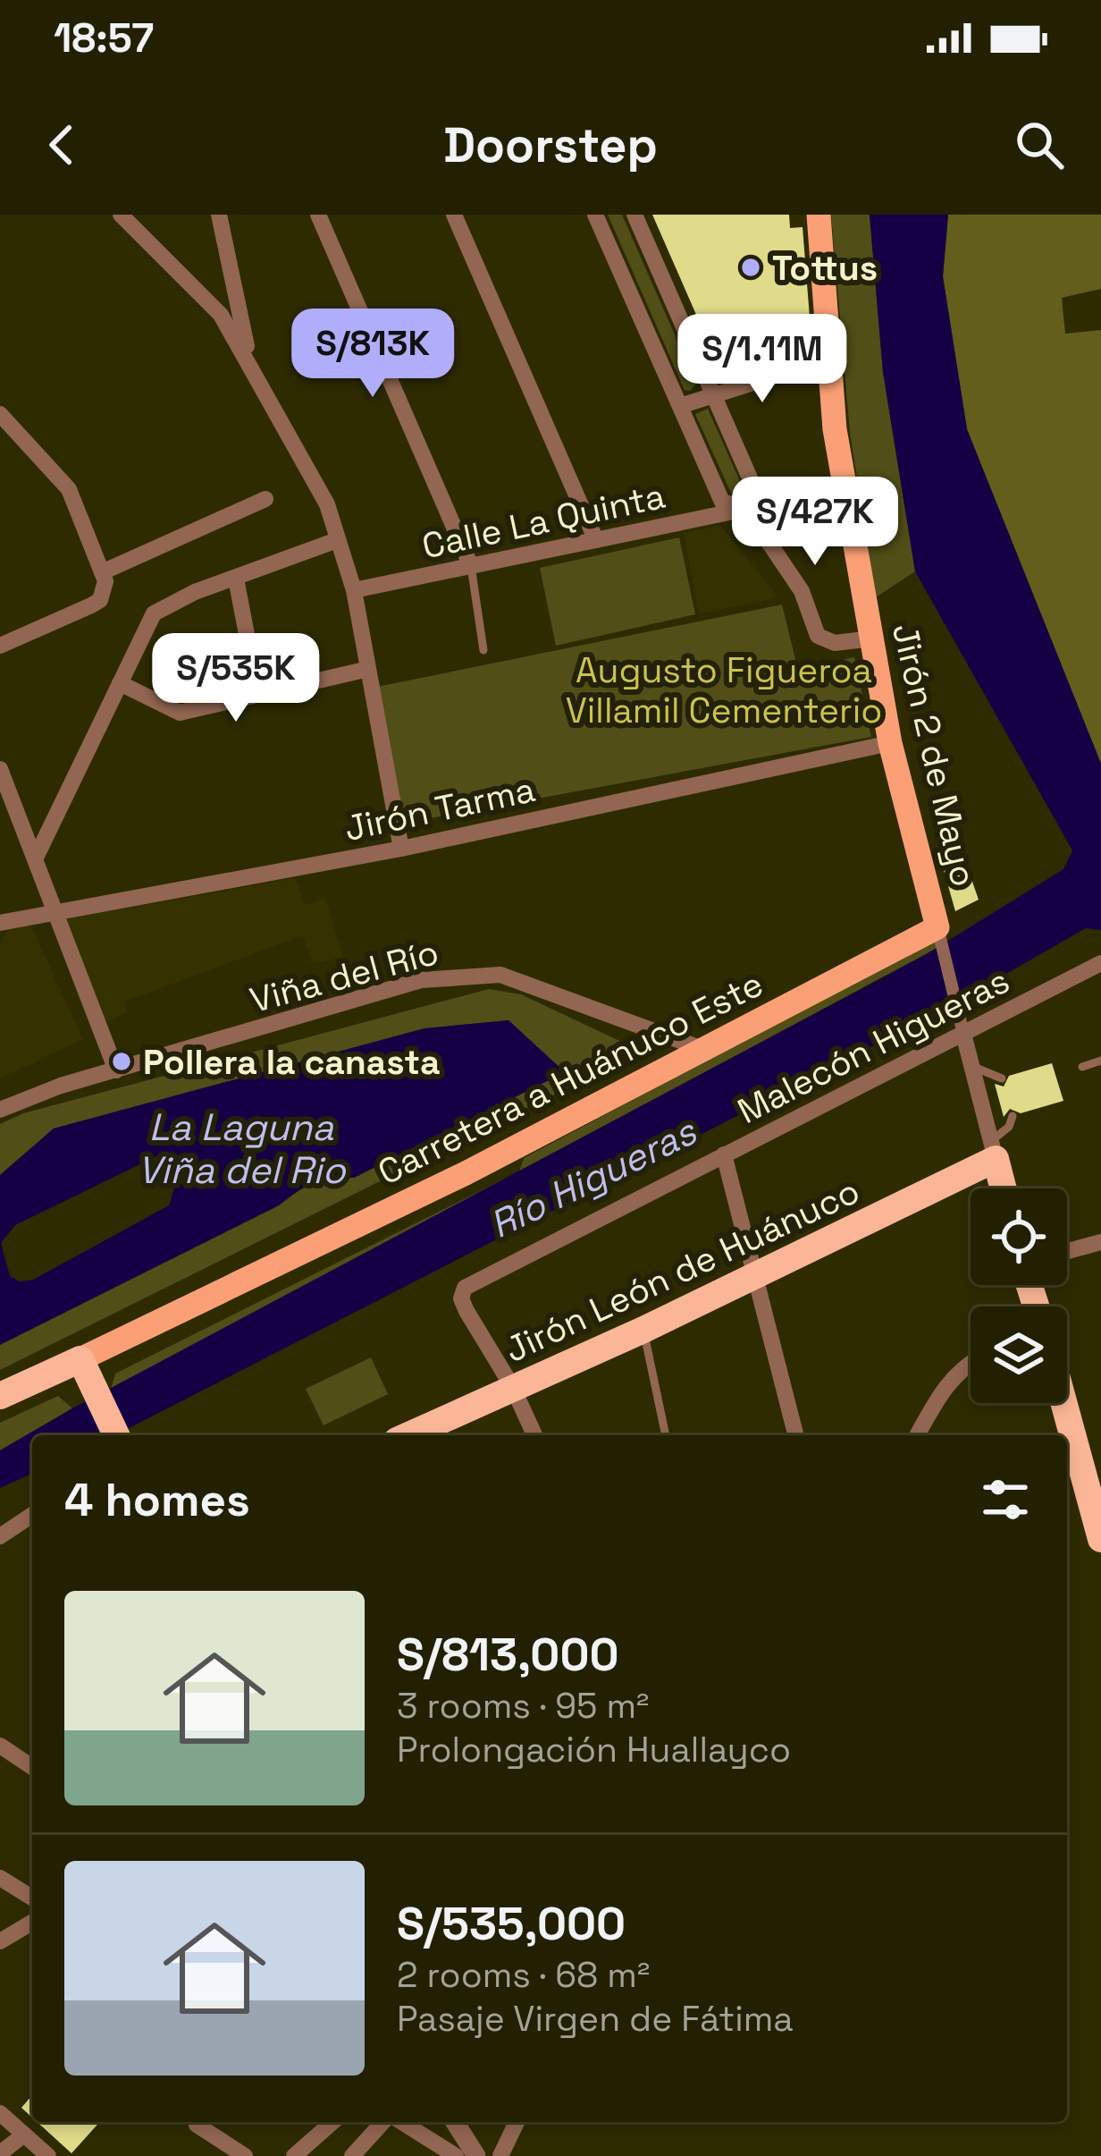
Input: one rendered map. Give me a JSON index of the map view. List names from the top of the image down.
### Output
{
  "streets": {
    "highway": ["Carretera a Huánuco Este", "Jirón León de Huánuco"],
    "main road": ["Jirón 2 de Mayo"],
    "street": [
      "Calle La Quinta",
      "Jirón Tarma",
      "Viña del Río",
      "Malecón Higueras"
    ]
  },
  "crossings": [
    ["Jirón 2 de Mayo", "Jirón Tarma"],
    ["Jirón 2 de Mayo", "Carretera a Huánuco Este"],
    ["Viña del Río", "Carretera a Huánuco Este"],
    ["Malecón Higueras", "Jirón León de Huánuco"]
  ],
  "water": ["La Laguna Viña del Rio", "Río Higueras"],
  "parks": ["Augusto Figueroa Villamil Cementerio"],
  "places": ["Tottus", "Pollera la canasta"],
  "page": {
    "status": "18:57",
    "header": "Doorstep",
    "price": [
      "S/813K",
      "S/1.11M",
      "S/427K",
      "S/535K"
    ],
    "heading": "4 homes",
    "list": [
      {
        "name": "S/813,000",
        "note": "3 rooms · 95 m² · Prolongación Huallayco"
      },
      {
        "name": "S/535,000",
        "note": "2 rooms · 68 m² · Pasaje Virgen de Fátima"
      }
    ]
  }
}
